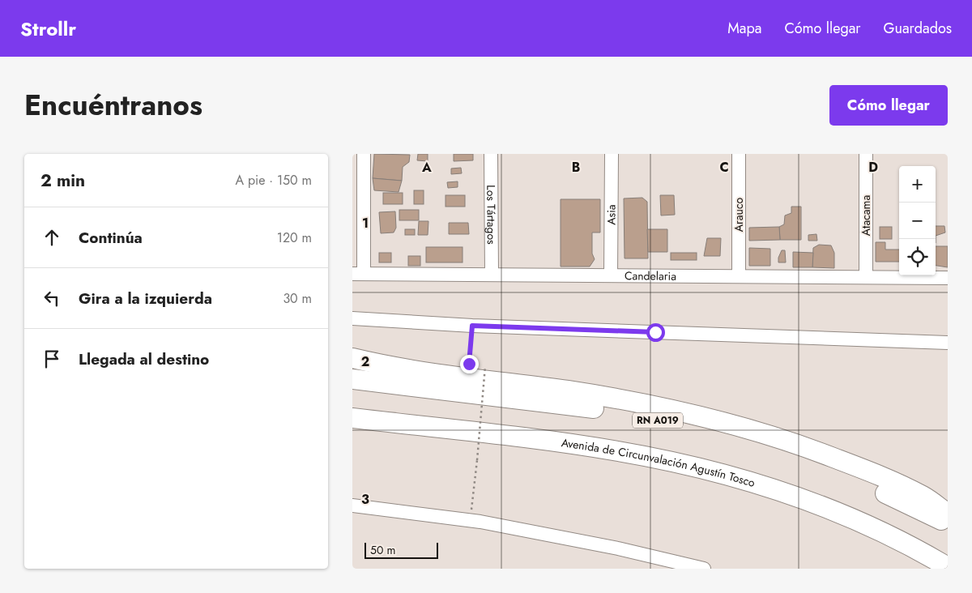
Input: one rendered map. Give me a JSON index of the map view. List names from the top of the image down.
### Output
{
  "streets": {
    "highway": ["RN A019", "Avenida de Circunvalación Agustín Tosco"],
    "street": [
      "Los Tártagos",
      "Asia",
      "Arauco",
      "Atacama",
      "Candelaria"
    ]
  },
  "crossings": [
    ["Los Tártagos", "Candelaria"],
    ["Asia", "Candelaria"],
    ["Arauco", "Candelaria"],
    ["Atacama", "Candelaria"]
  ],
  "scale_bar": "50 m",
  "page": {
    "header": "Strollr",
    "nav": ["Mapa", "Cómo llegar", "Guardados"],
    "title": "Encuéntranos",
    "buttons": "Cómo llegar",
    "heading": ["2 min", "A pie · 150 m"],
    "map_buttons": ["+", "−"],
    "list": [
      ["Continúa", "120 m"],
      ["Gira a la izquierda", "30 m"],
      "Llegada al destino"
    ],
    "scale": "50 m"
  },
  "grid": {
    "columns": [
      "A",
      "B",
      "C",
      "D"
    ],
    "rows": ["1", "2", "3"]
  }
}
